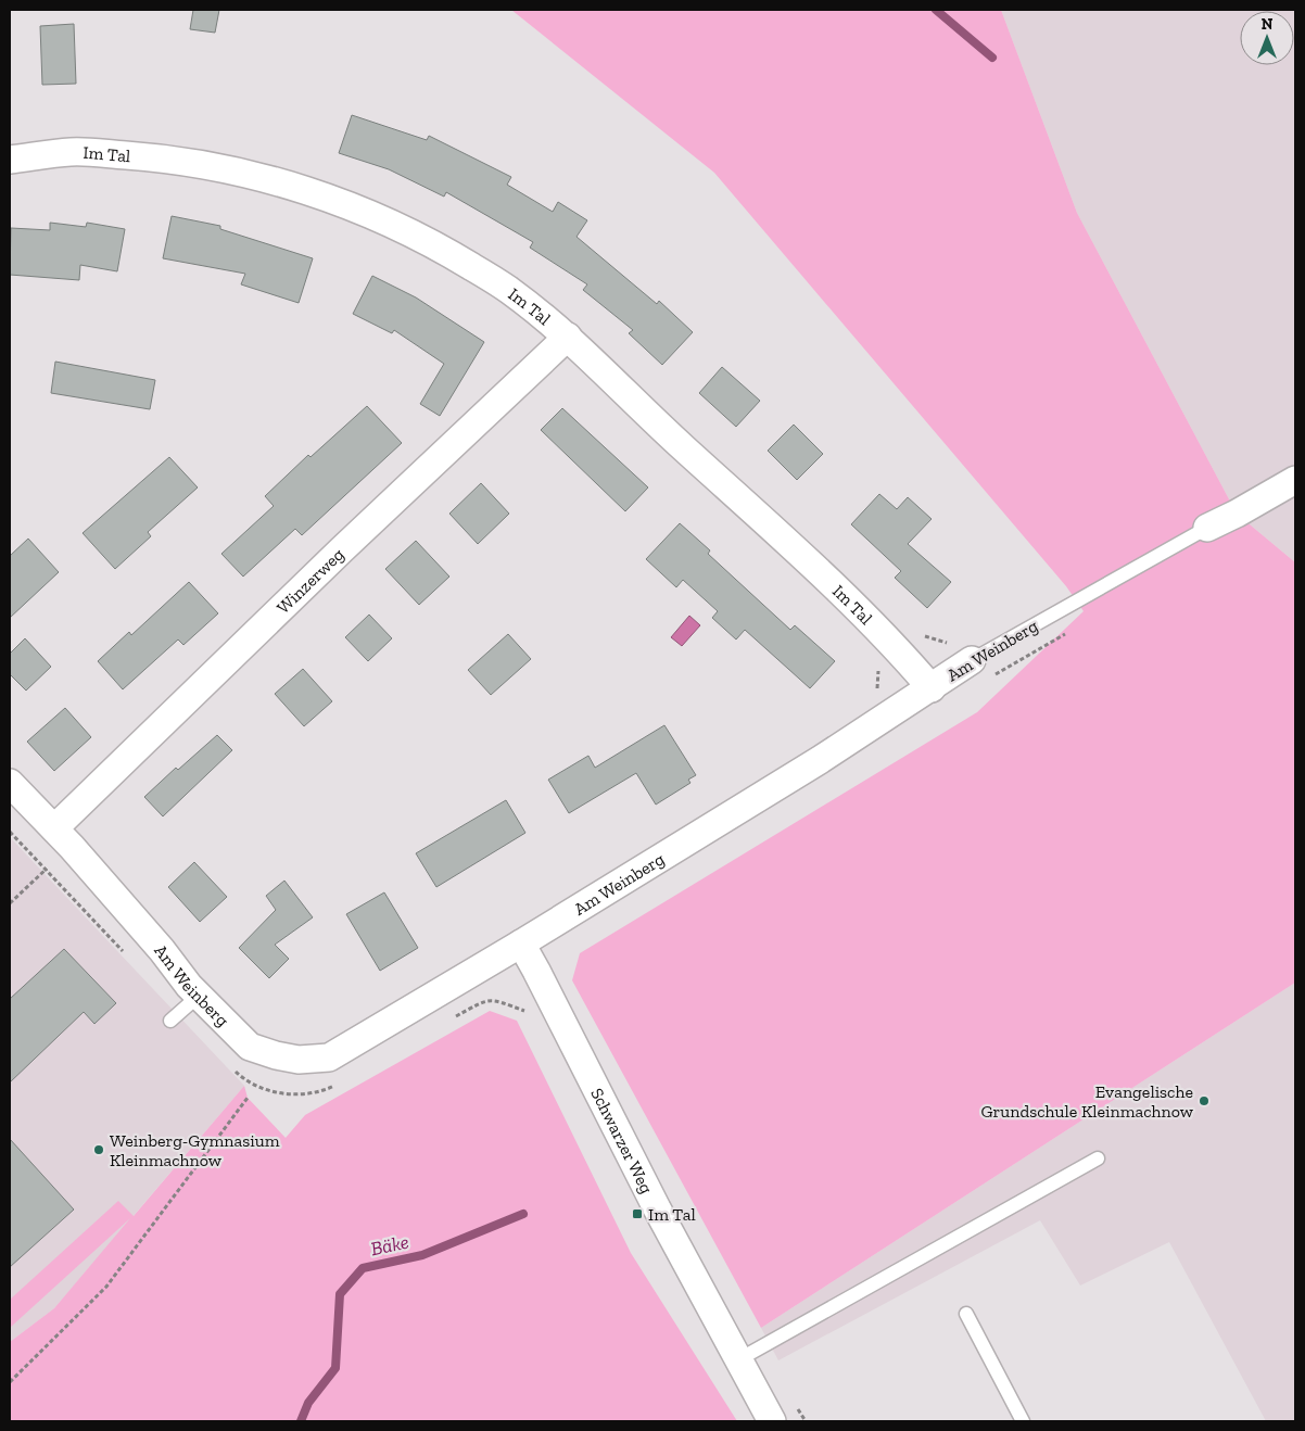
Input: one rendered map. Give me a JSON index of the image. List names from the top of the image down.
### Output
{
  "streets": {
    "street": [
      "Im Tal",
      "Winzerweg",
      "Am Weinberg",
      "Schwarzer Weg"
    ]
  },
  "crossings": [
    ["Im Tal", "Winzerweg"],
    ["Im Tal", "Am Weinberg"],
    ["Winzerweg", "Am Weinberg"],
    ["Am Weinberg", "Schwarzer Weg"]
  ],
  "water": ["Bäke"],
  "places": {
    "other": ["Evangelische Grundschule Kleinmachnow", "Weinberg-Gymnasium Kleinmachnow"],
    "transit": ["Im Tal"]
  },
  "north": "top"
}
